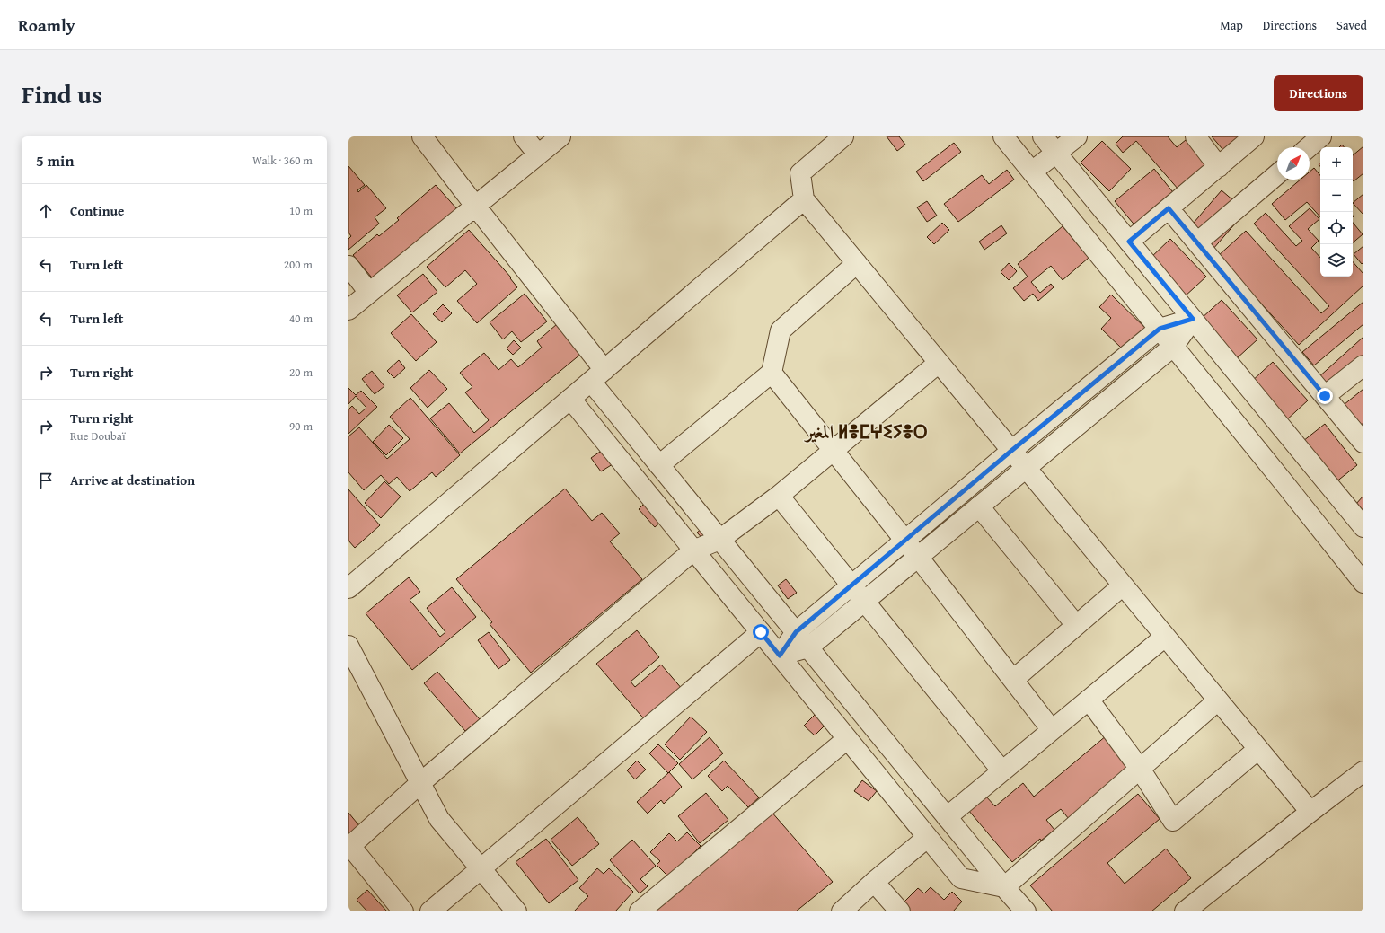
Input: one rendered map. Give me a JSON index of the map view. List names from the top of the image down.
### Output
{
  "districts": ["المغير ⵍⴻⵎⵖⵉⵢⴻⵔ"],
  "north": "top right",
  "page": {
    "header": "Roamly",
    "nav": ["Map", "Directions", "Saved"],
    "title": "Find us",
    "buttons": "Directions",
    "heading": ["5 min", "Walk · 360 m"],
    "map_buttons": ["+", "−"],
    "list": [
      ["Continue", "10 m"],
      ["Turn left", "200 m"],
      ["Turn left", "40 m"],
      ["Turn right", "20 m"],
      ["Turn right", "Rue Doubaï", "90 m"],
      "Arrive at destination"
    ]
  }
}
